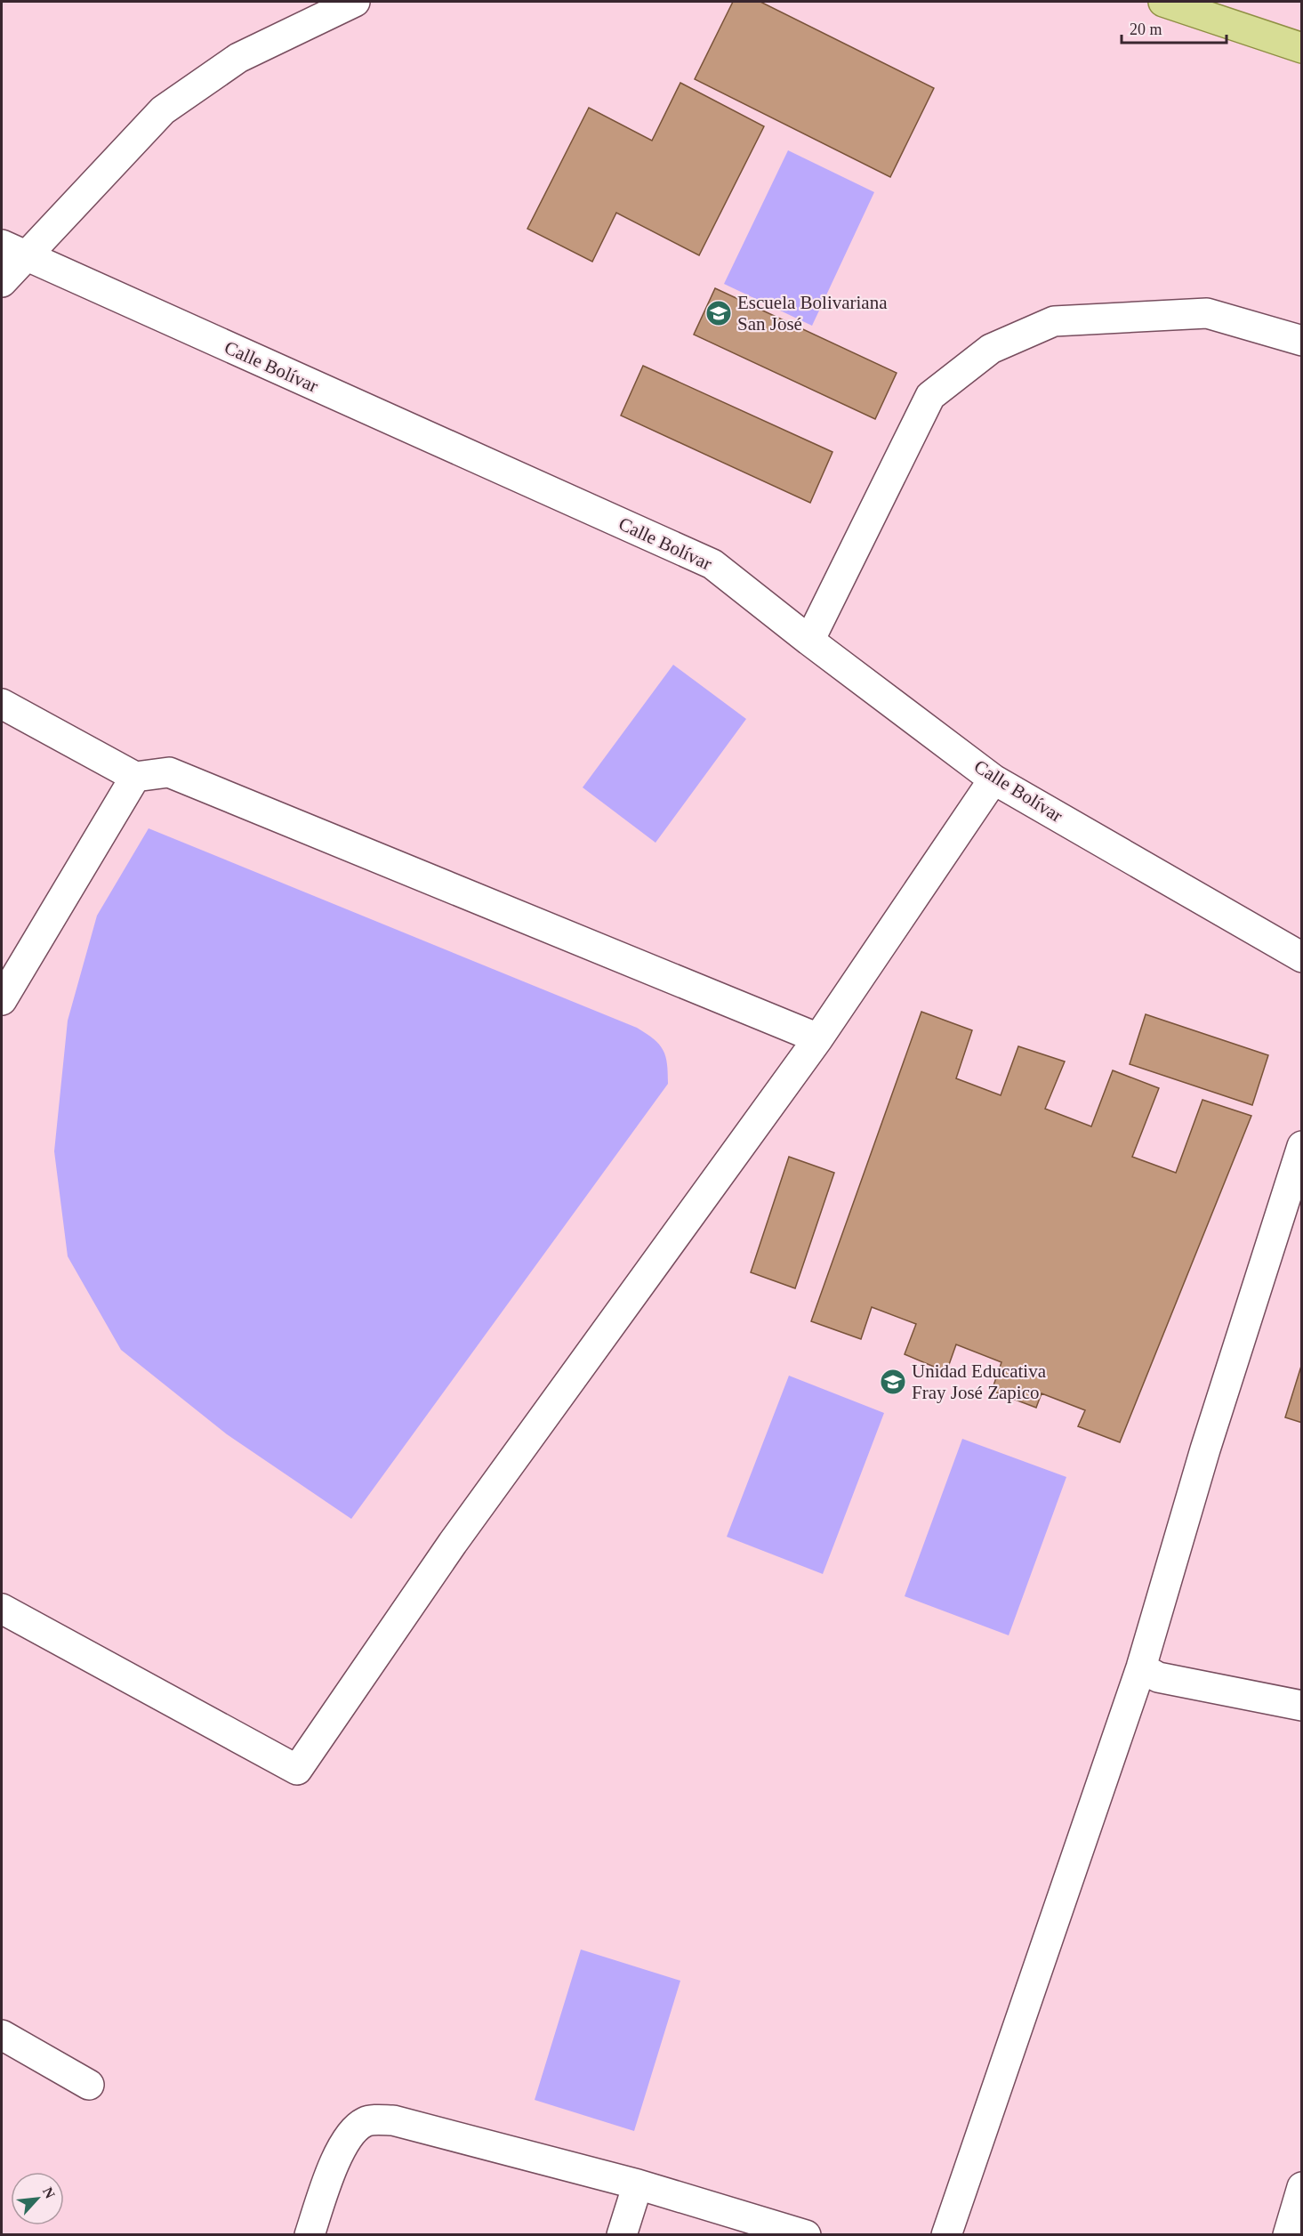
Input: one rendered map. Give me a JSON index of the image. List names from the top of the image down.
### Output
{
  "streets": {
    "street": ["Calle Bolívar"]
  },
  "places": {
    "school or university": ["Escuela Bolivariana San José", "Unidad Educativa Fray José Zapico"]
  },
  "scale_bar": "20 m",
  "north": "top right"
}
